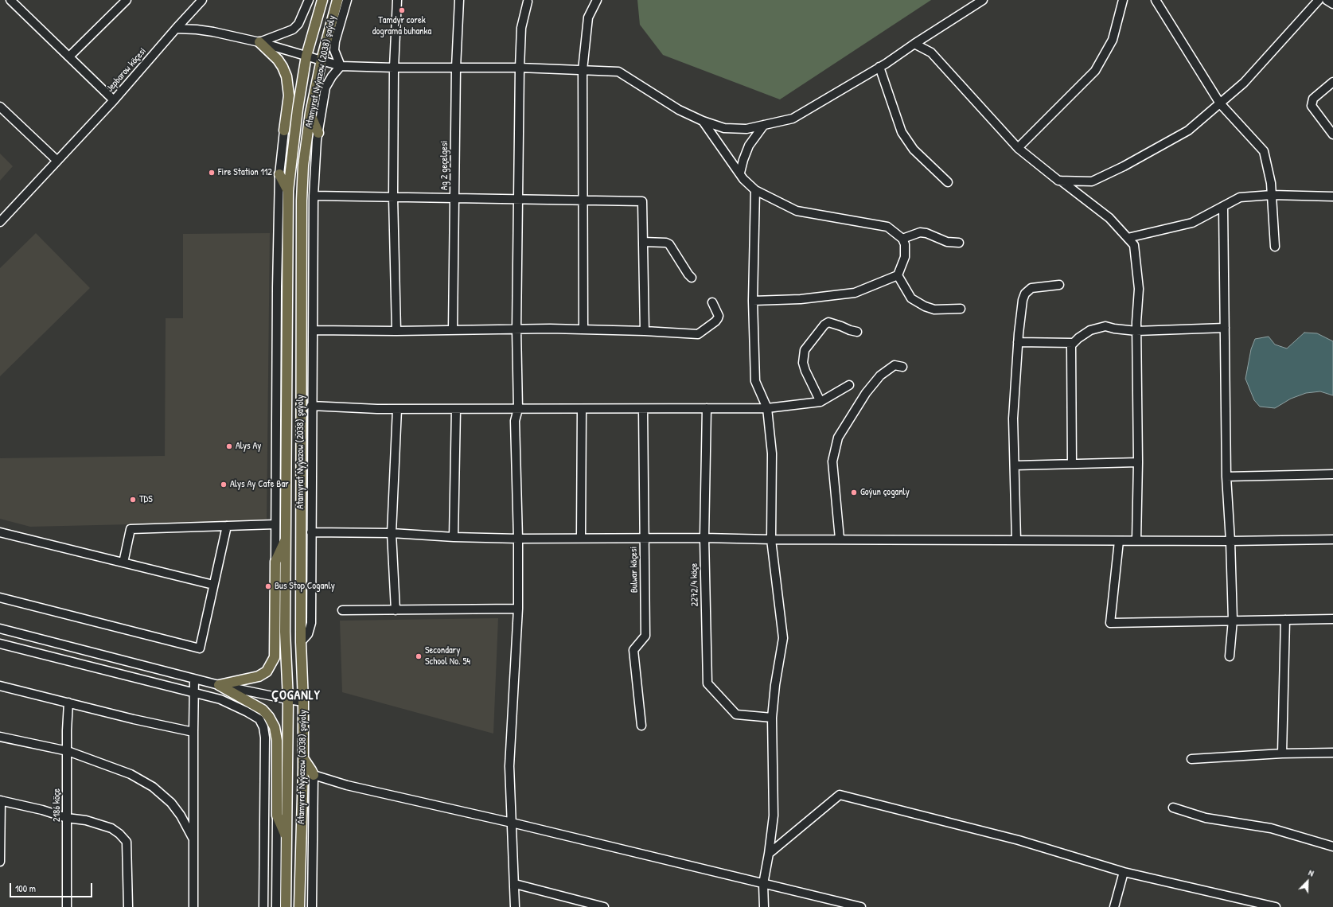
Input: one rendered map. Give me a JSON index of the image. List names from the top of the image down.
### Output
{
  "streets": {
    "main road": ["Atamyrat Nyýazow (2038) şaýoly"],
    "street": [
      "Jepbarow köçesi",
      "Ag 2 geçelgesi",
      "Bulwar köçesi",
      "2272/4 köçe",
      "2186 köçe"
    ]
  },
  "districts": ["ÇOGANLY"],
  "places": [
    "Tamdyr corek dograma buhanka",
    "Fire Station 112",
    "Alys Ay",
    "Alys Ay Cafe Bar",
    "Goýun çoganly",
    "TDS",
    "Bus Stop Coganly",
    "Secondary School No. 54"
  ],
  "scale_bar": "100 m",
  "north": "top right"
}
